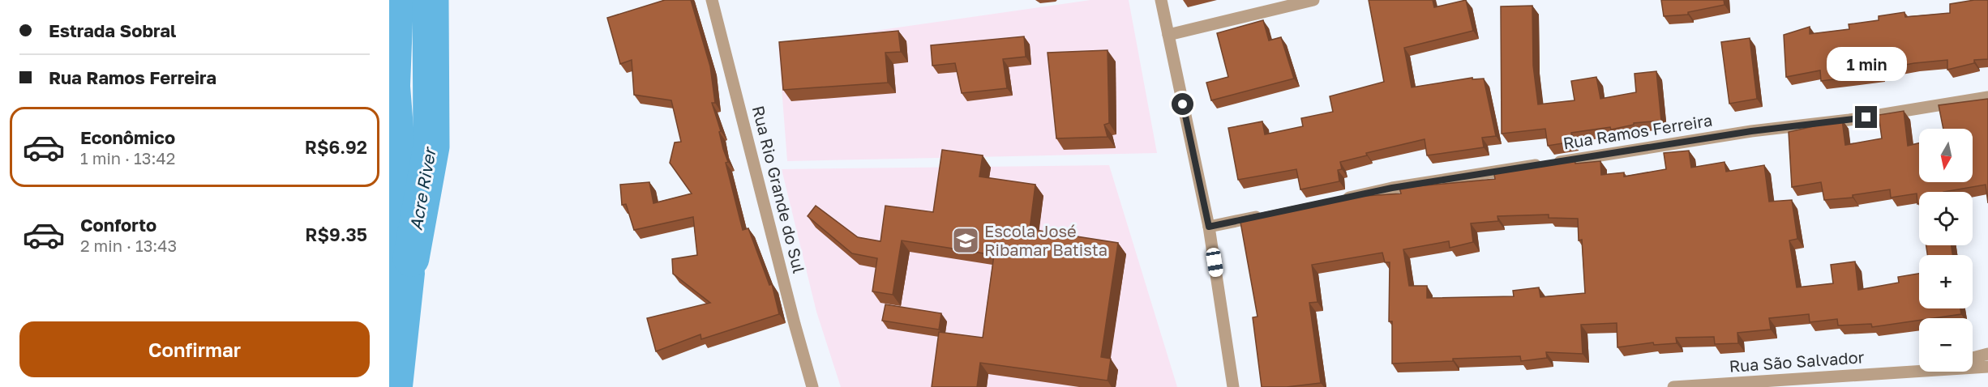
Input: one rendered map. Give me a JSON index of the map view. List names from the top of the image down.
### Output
{
  "streets": {
    "street": ["Rua Ramos Ferreira", "Rua Rio Grande do Sul", "Rua São Salvador"]
  },
  "water": ["Acre River"],
  "places": {
    "school or university": ["Escola José Ribamar Batista"]
  },
  "north": "bottom",
  "page": {
    "banner": ["Estrada Sobral", "Rua Ramos Ferreira"],
    "bubble": "1 min",
    "list": [
      {
        "name": "Econômico",
        "note": "1 min · 13:42",
        "value": "R$6.92"
      },
      {
        "name": "Conforto",
        "note": "2 min · 13:43",
        "value": "R$9.35"
      }
    ],
    "map_buttons": ["+", "−"],
    "buttons": "Confirmar"
  }
}
